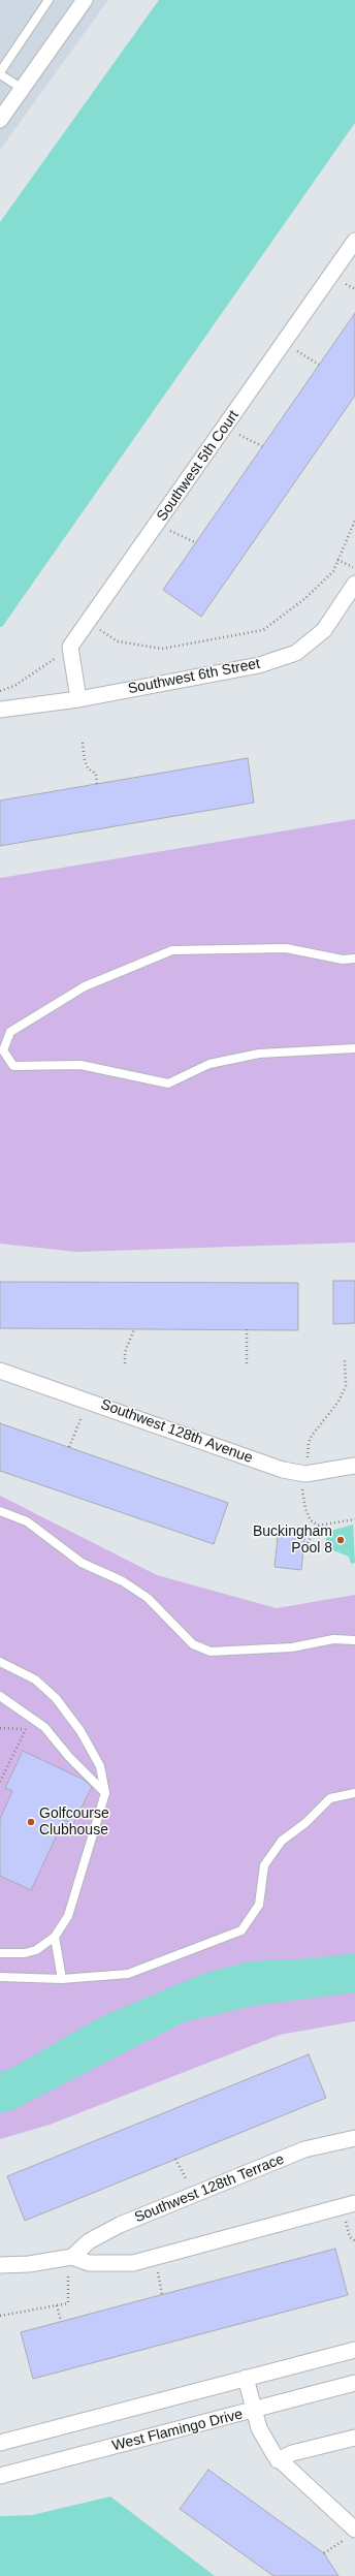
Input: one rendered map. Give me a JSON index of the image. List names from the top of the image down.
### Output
{
  "streets": {
    "street": [
      "Southwest 5th Court",
      "Southwest 6th Street",
      "Southwest 128th Avenue",
      "Southwest 128th Terrace",
      "West Flamingo Drive"
    ]
  },
  "places": ["Buckingham Pool 8", "Golfcourse Clubhouse"]
}
